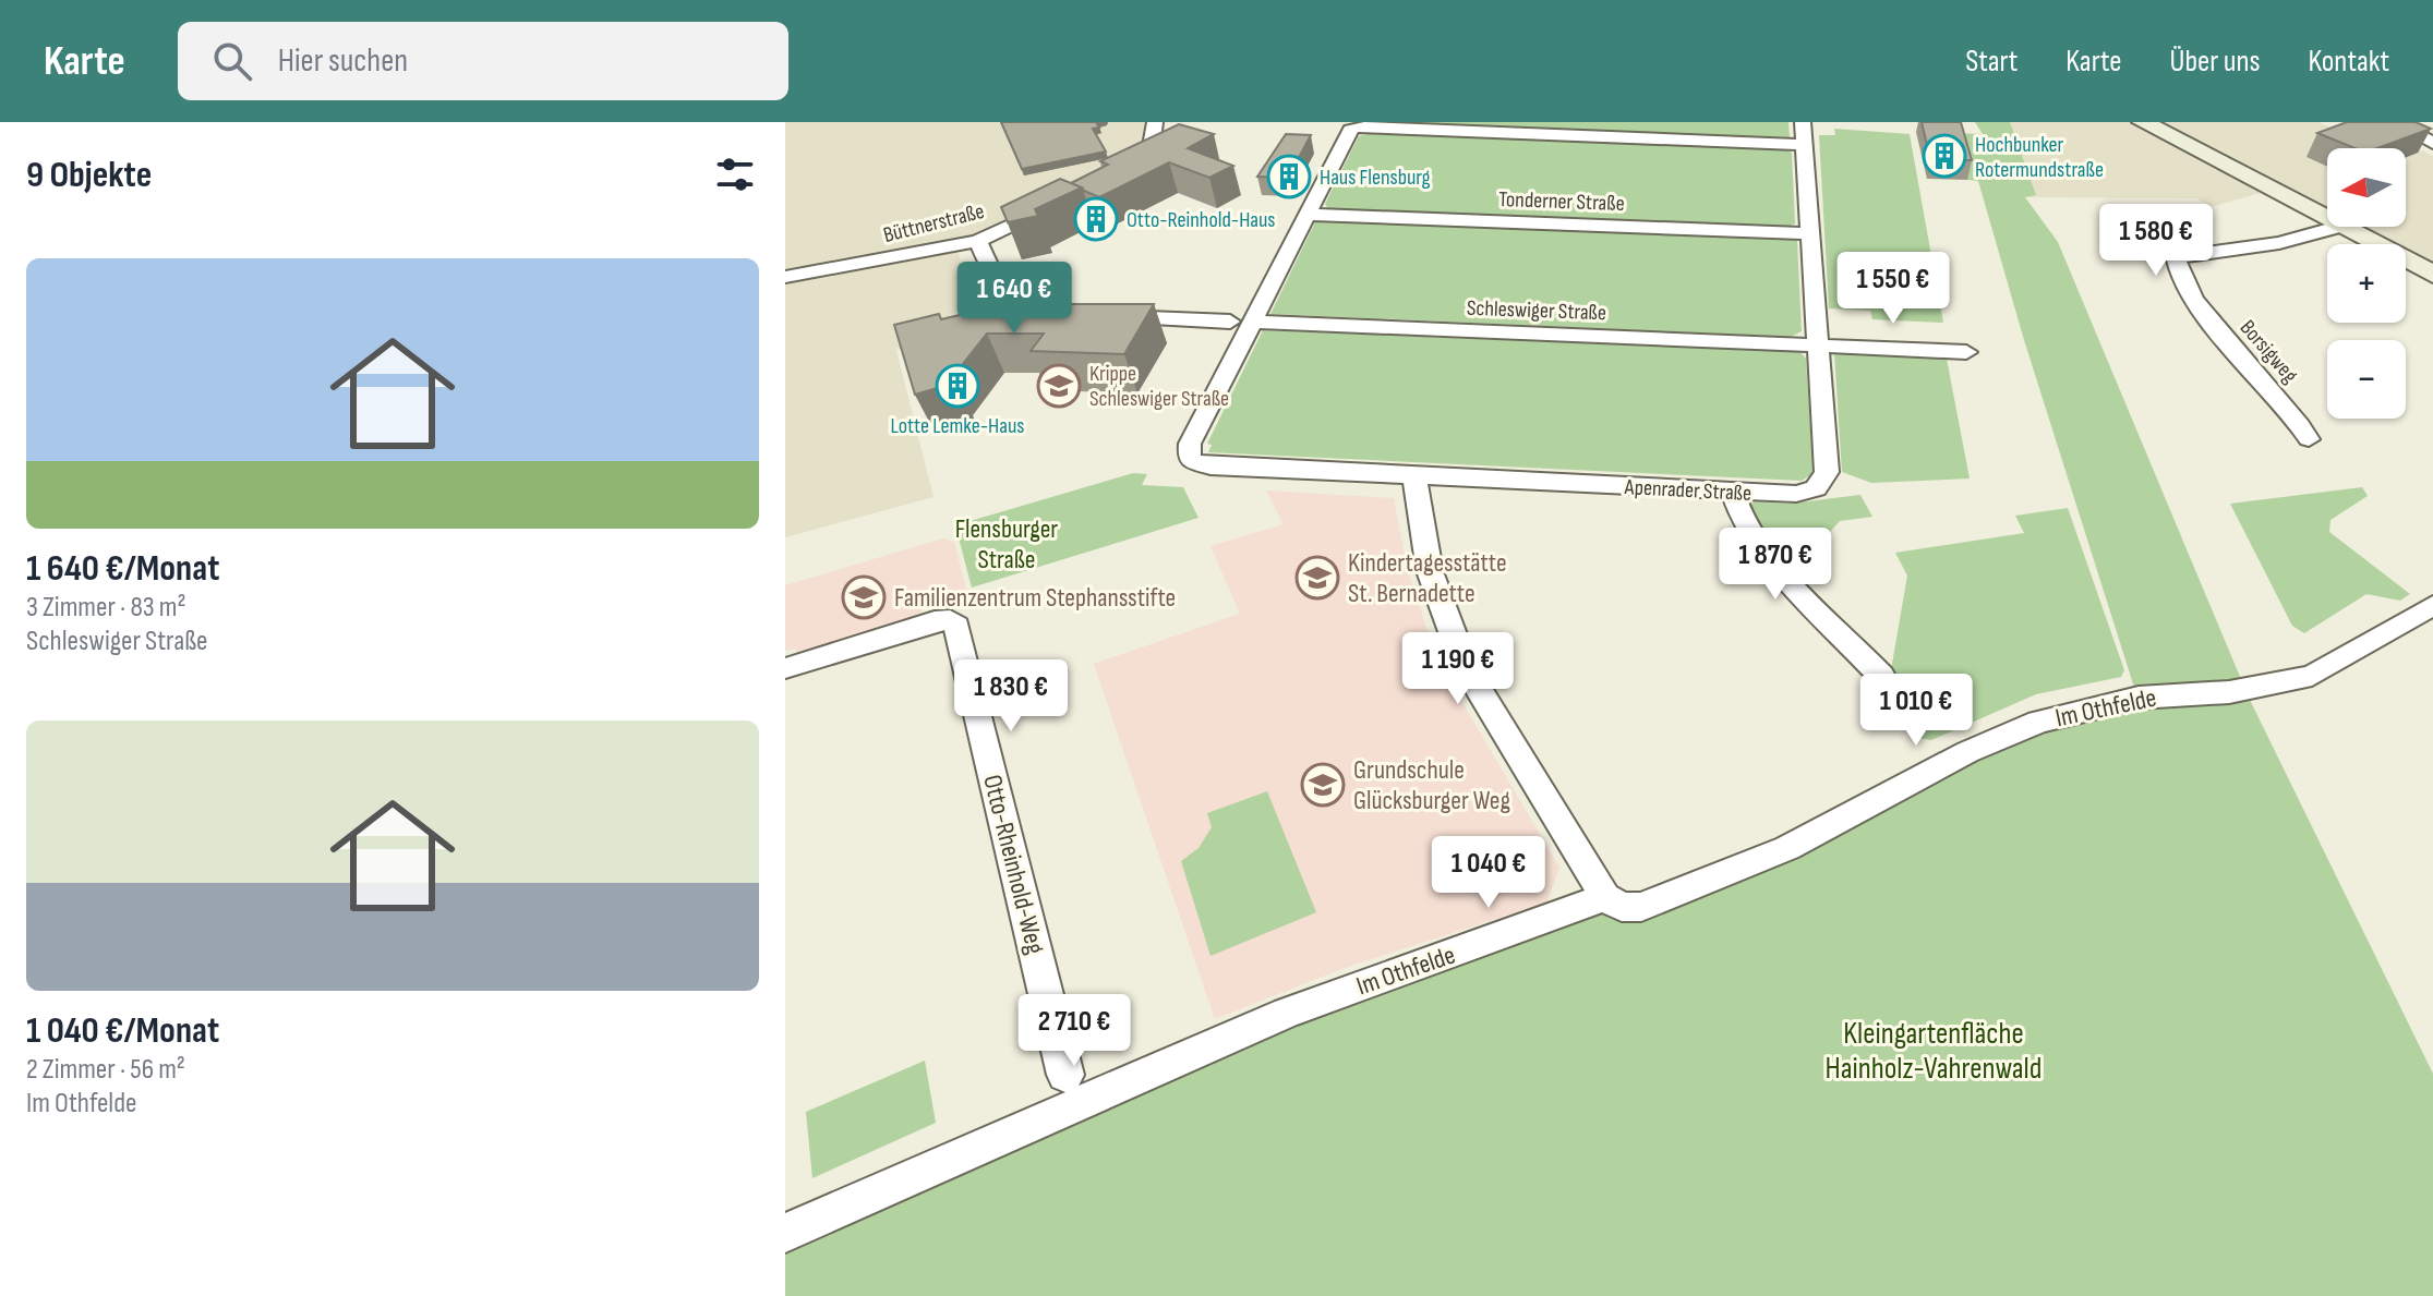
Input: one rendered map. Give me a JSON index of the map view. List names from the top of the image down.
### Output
{
  "streets": {
    "street": [
      "Tonderner Straße",
      "Büttnerstraße",
      "Schleswiger Straße",
      "Borsigweg",
      "Apenrader Straße",
      "Im Othfelde",
      "Otto-Rheinhold-Weg"
    ]
  },
  "crossings": [
    ["Tonderner Straße", "Apenrader Straße"],
    ["Schleswiger Straße", "Apenrader Straße"]
  ],
  "parks": ["Flensburger Straße", "Kleingartenfläche Hainholz-Vahrenwald"],
  "places": {
    "building": [
      "Hochbunker Rotermundstraße",
      "Haus Flensburg",
      "Otto-Reinhold-Haus",
      "Lotte Lemke-Haus"
    ],
    "school or university": [
      "Krippe Schleswiger Straße",
      "Kindertagesstätte St. Bernadette",
      "Familienzentrum Stephansstifte",
      "Grundschule Glücksburger Weg"
    ]
  },
  "north": "left",
  "page": {
    "header": "Karte",
    "search": "Hier suchen",
    "nav": [
      "Start",
      "Karte",
      "Über uns",
      "Kontakt"
    ],
    "heading": "9 Objekte",
    "map_buttons": ["+", "−"],
    "price": [
      "1 580 €",
      "1 550 €",
      "1 640 €",
      "1 870 €",
      "1 190 €",
      "1 830 €",
      "1 010 €",
      "1 040 €",
      "2 710 €"
    ],
    "list": [
      {
        "name": "1 640 €/Monat",
        "note": "3 Zimmer · 83 m² · Schleswiger Straße"
      },
      {
        "name": "1 040 €/Monat",
        "note": "2 Zimmer · 56 m² · Im Othfelde"
      }
    ]
  }
}
